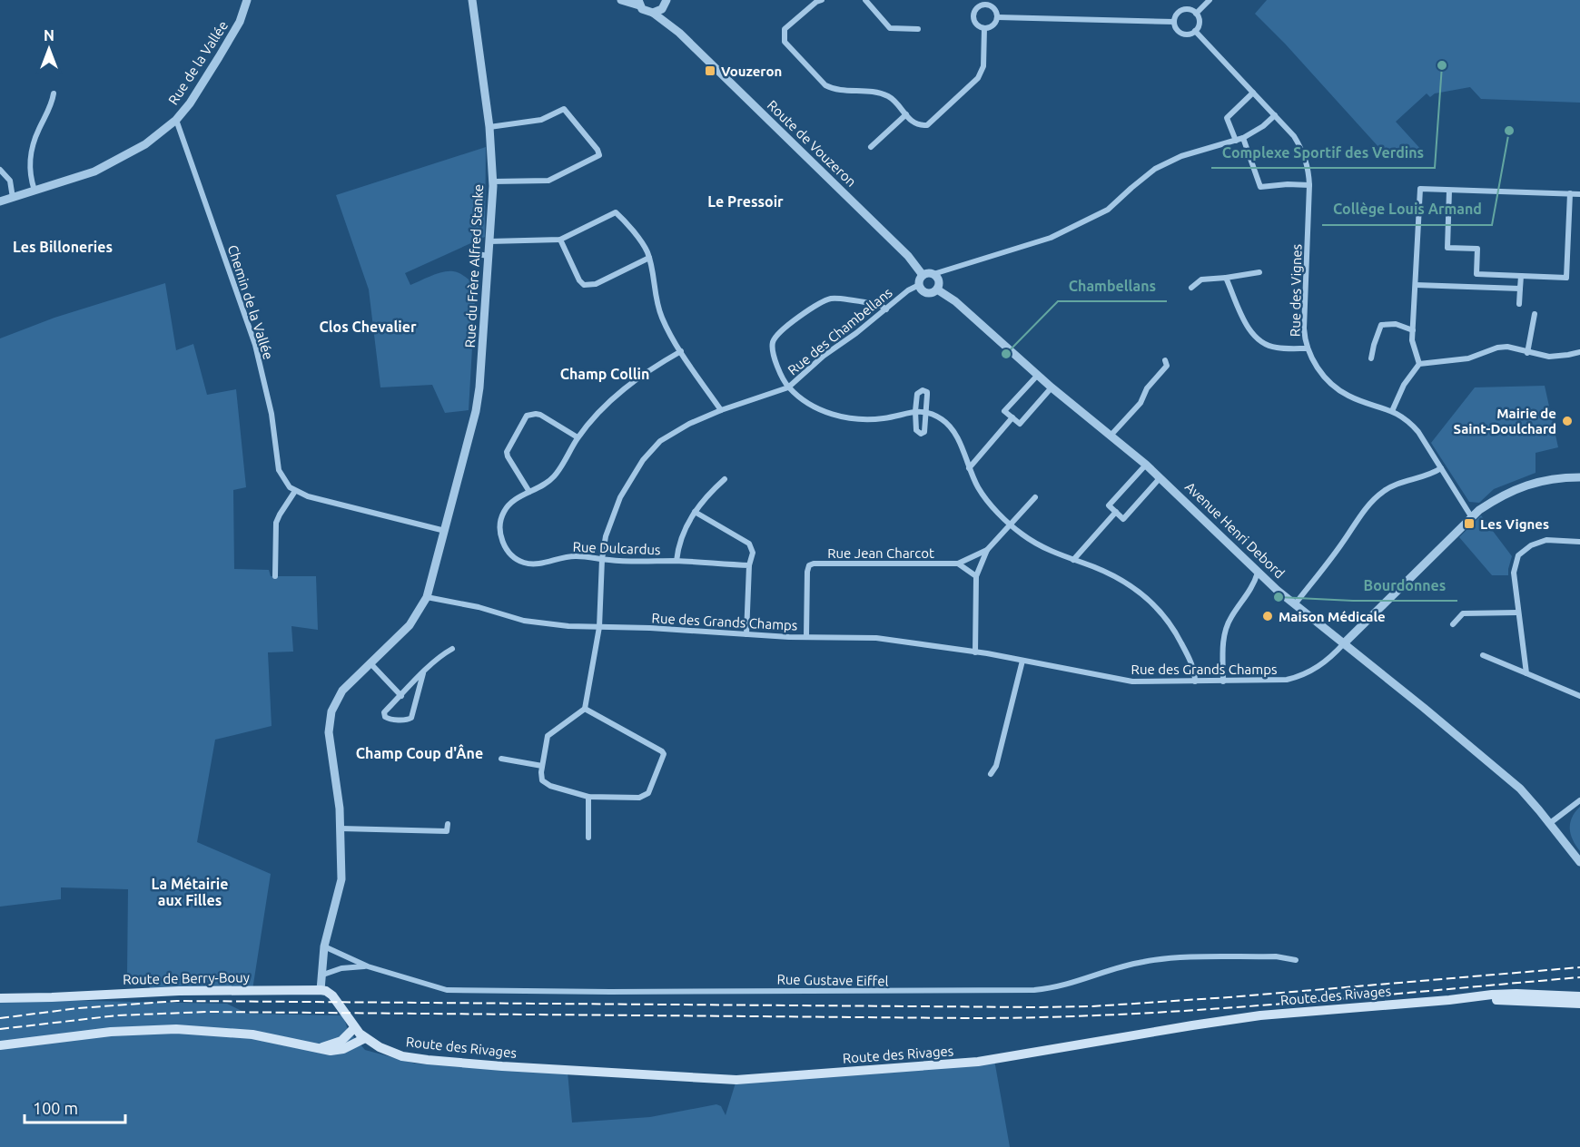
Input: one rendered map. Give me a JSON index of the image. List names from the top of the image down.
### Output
{
  "streets": {
    "main road": ["Route de Berry-Bouy", "Route des Rivages"],
    "street": [
      "Rue de la Vallée",
      "Route de Vouzeron",
      "Rue du Frère Alfred Stanke",
      "Rue des Vignes",
      "Chemin de la Vallée",
      "Rue des Chambellans",
      "Avenue Henri Debord",
      "Rue Dulcardus",
      "Rue Jean Charcot",
      "Rue des Grands Champs",
      "Rue Gustave Eiffel"
    ]
  },
  "crossings": [
    ["Rue de la Vallée", "Chemin de la Vallée"],
    ["Route de Vouzeron", "Rue des Chambellans"],
    ["Route de Vouzeron", "Avenue Henri Debord"],
    ["Rue du Frère Alfred Stanke", "Rue des Grands Champs"],
    ["Rue du Frère Alfred Stanke", "Route de Berry-Bouy"],
    ["Rue du Frère Alfred Stanke", "Rue Gustave Eiffel"],
    ["Rue des Chambellans", "Avenue Henri Debord"],
    ["Rue des Chambellans", "Rue Dulcardus"],
    ["Rue des Chambellans", "Rue des Grands Champs"],
    ["Avenue Henri Debord", "Rue des Grands Champs"],
    ["Rue Jean Charcot", "Rue des Grands Champs"]
  ],
  "districts": [
    "Le Pressoir",
    "Les Billoneries",
    "Clos Chevalier",
    "Champ Collin",
    "Champ Coup d'Âne",
    "La Métairie aux Filles"
  ],
  "places": {
    "other": [
      "Complexe Sportif des Verdins",
      "Collège Louis Armand",
      "Chambellans",
      "Mairie de Saint-Doulchard",
      "Bourdonnes",
      "Maison Médicale"
    ],
    "transit": ["Vouzeron", "Les Vignes"]
  },
  "scale_bar": "100 m",
  "north": "top"
}
